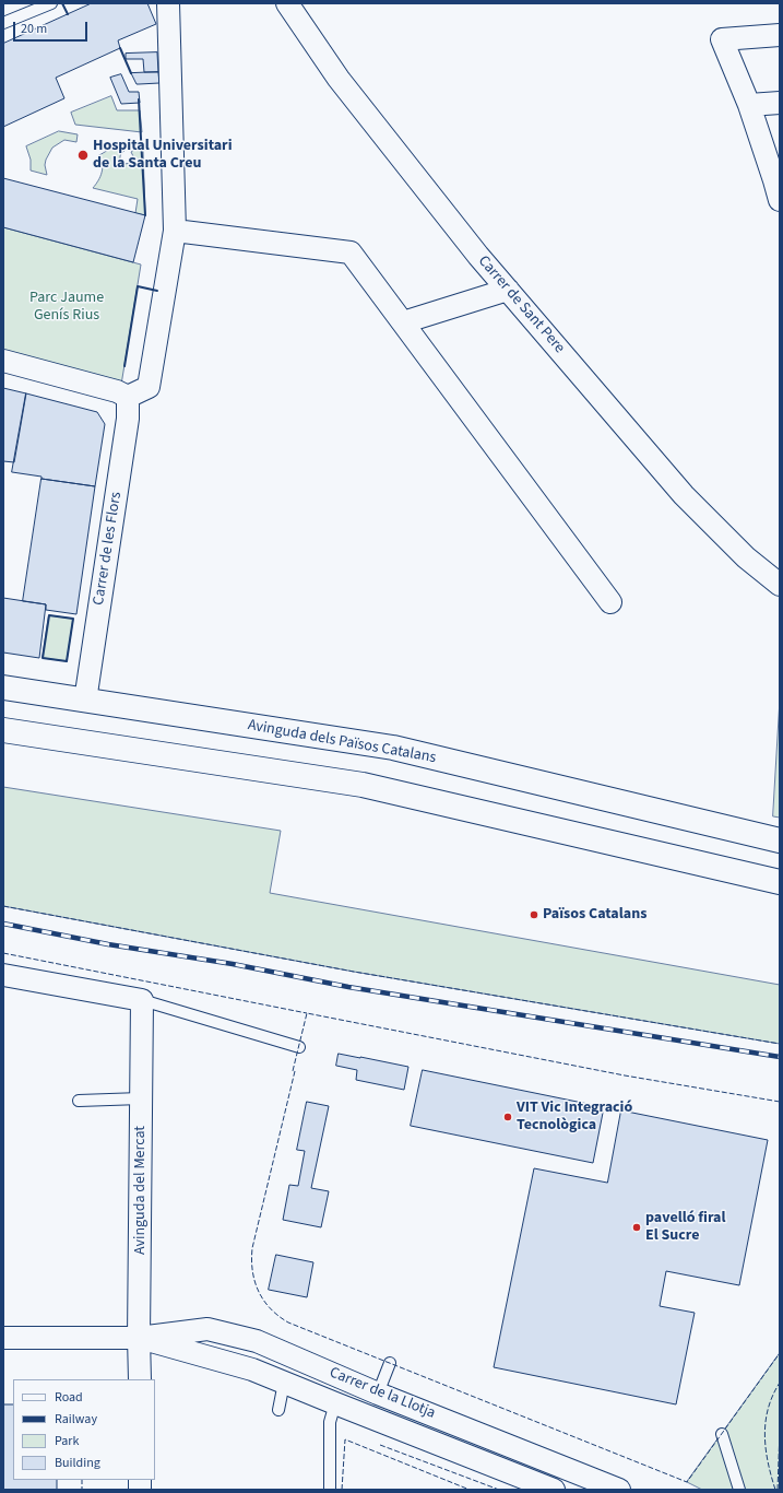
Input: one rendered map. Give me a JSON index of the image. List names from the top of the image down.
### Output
{
  "streets": {
    "street": [
      "Carrer de Sant Pere",
      "Carrer de les Flors",
      "Avinguda dels Països Catalans",
      "Avinguda del Mercat",
      "Carrer de la Llotja"
    ]
  },
  "crossings": [
    ["Carrer de les Flors", "Avinguda dels Països Catalans"],
    ["Avinguda del Mercat", "Carrer de la Llotja"]
  ],
  "parks": ["Parc Jaume Genís Rius"],
  "places": [
    "Hospital Universitari de la Santa Creu",
    "Països Catalans",
    "VIT Vic Integració Tecnològica",
    "pavelló firal El Sucre"
  ],
  "legend": [
    "Road",
    "Railway",
    "Park",
    "Building"
  ],
  "scale_bar": "20 m"
}
